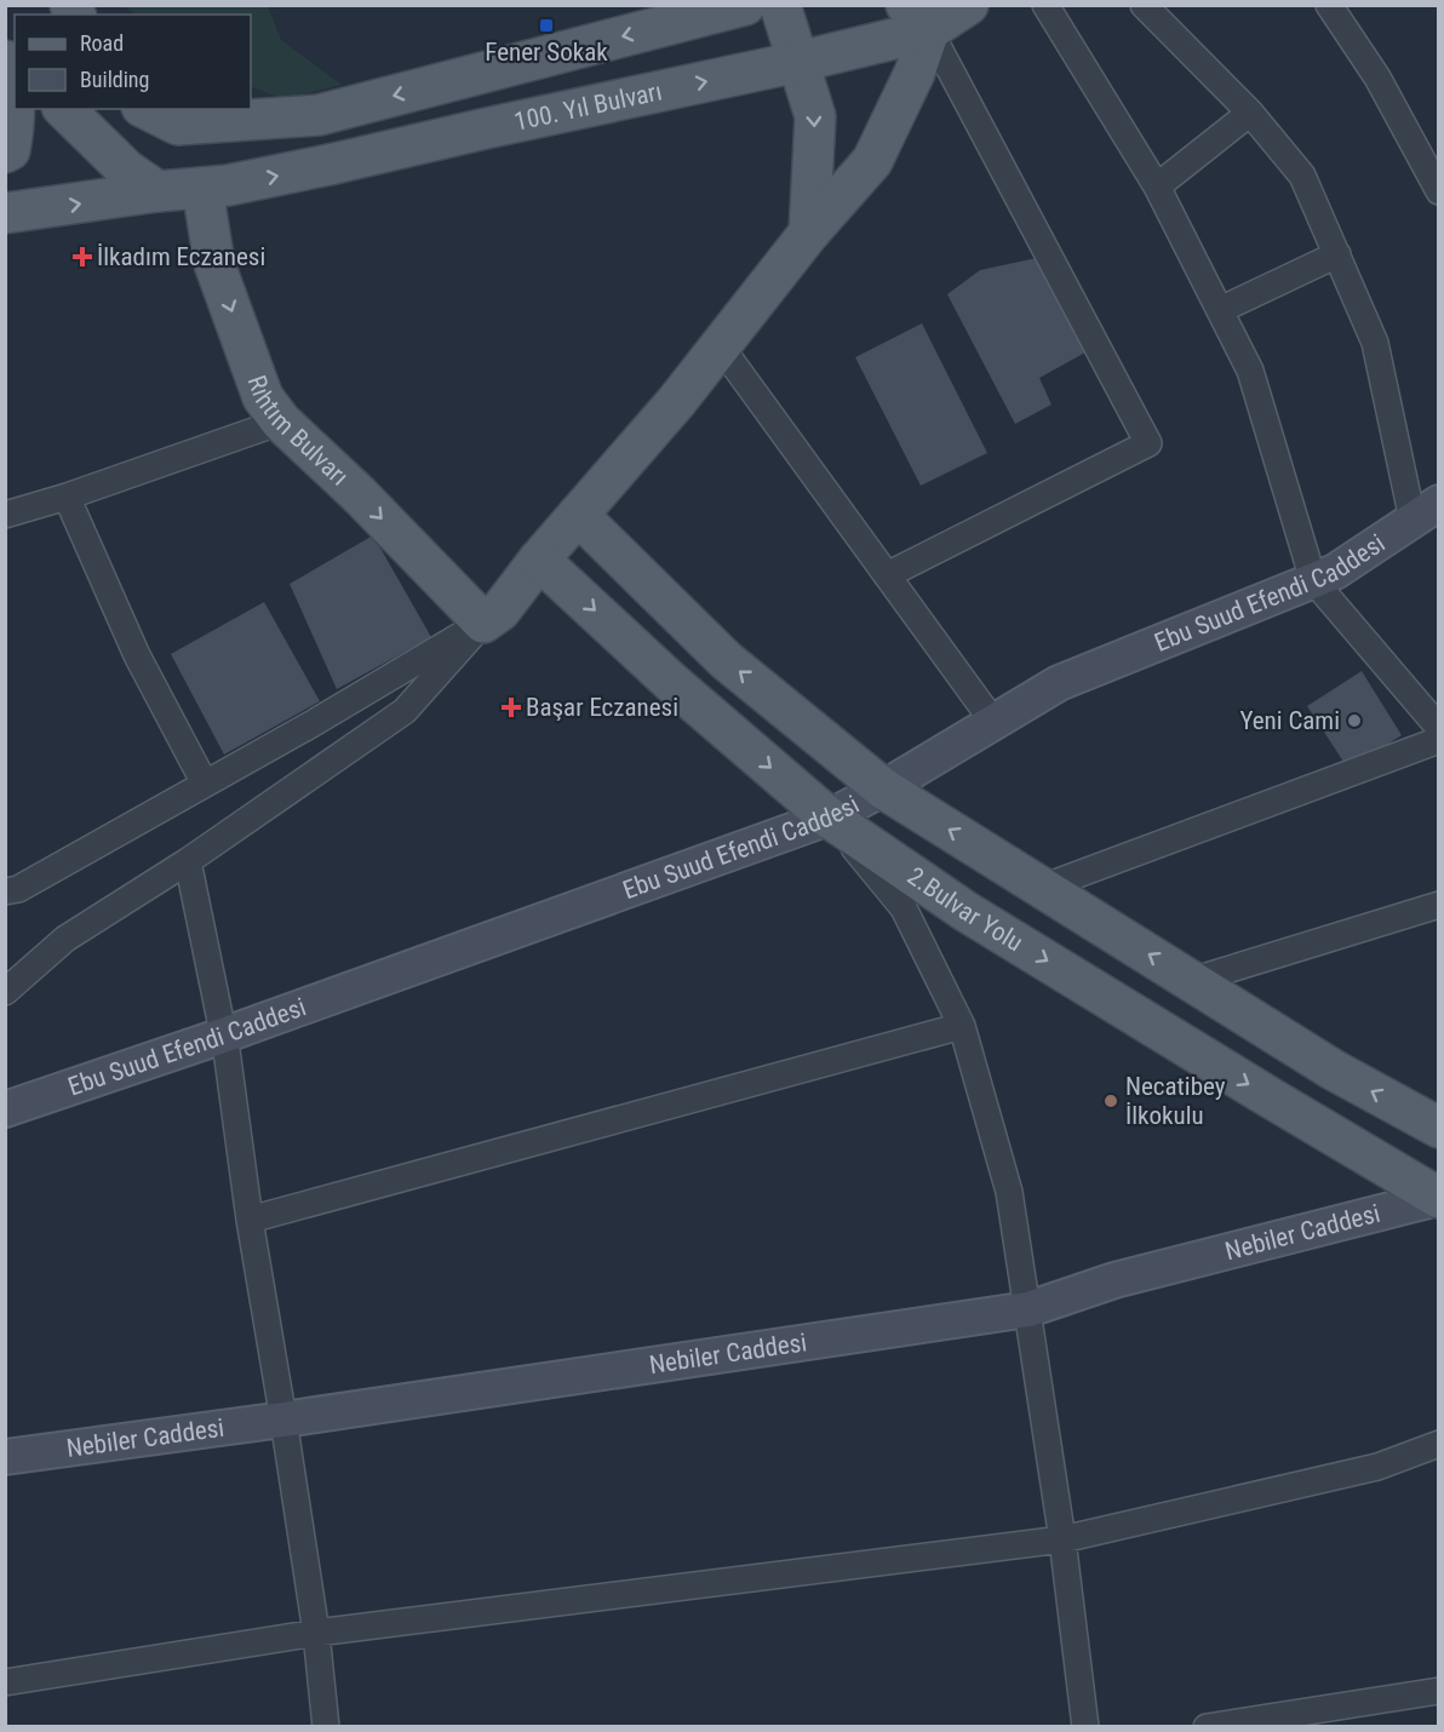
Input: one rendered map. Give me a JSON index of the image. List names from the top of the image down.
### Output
{
  "streets": {
    "main road": [
      "100. Yıl Bulvarı",
      "Rıhtım Bulvarı",
      "Ebu Suud Efendi Caddesi",
      "2.Bulvar Yolu",
      "Nebiler Caddesi"
    ]
  },
  "crossings": [
    ["100. Yıl Bulvarı", "Rıhtım Bulvarı"],
    ["Ebu Suud Efendi Caddesi", "2.Bulvar Yolu"],
    ["2.Bulvar Yolu", "Nebiler Caddesi"]
  ],
  "one_way": ["Rıhtım Bulvarı"],
  "places": {
    "transit": ["Fener Sokak"],
    "health": ["İlkadım Eczanesi", "Başar Eczanesi"],
    "other": ["Yeni Cami", "Necatibey İlkokulu"]
  },
  "legend": ["Road", "Building"]
}
